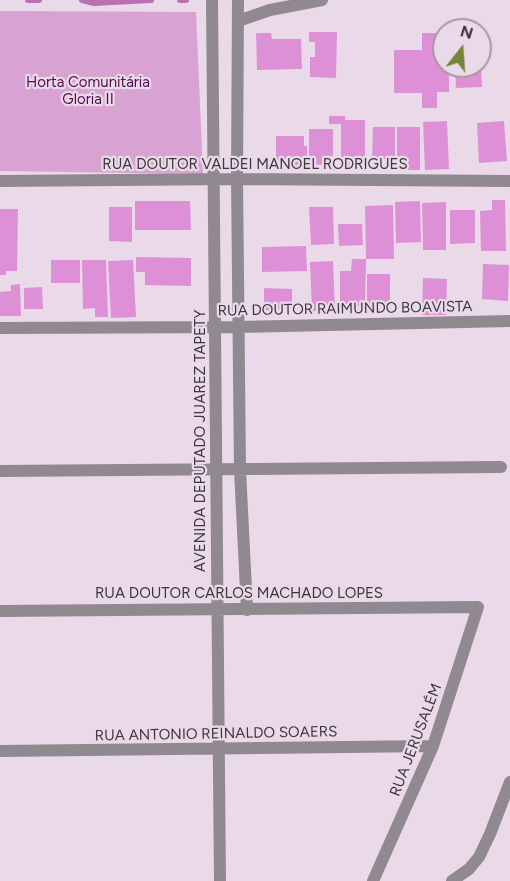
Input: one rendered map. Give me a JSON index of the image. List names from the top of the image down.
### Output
{
  "streets": {
    "street": [
      "RUA DOUTOR VALDEI MANOEL RODRIGUES",
      "RUA DOUTOR RAIMUNDO BOAVISTA",
      "AVENIDA DEPUTADO JUAREZ TAPETY",
      "RUA DOUTOR CARLOS MACHADO LOPES",
      "RUA ANTONIO REINALDO SOAERS",
      "RUA JERUSALÉM"
    ]
  },
  "crossings": [
    ["RUA DOUTOR VALDEI MANOEL RODRIGUES", "AVENIDA DEPUTADO JUAREZ TAPETY"],
    ["RUA DOUTOR RAIMUNDO BOAVISTA", "AVENIDA DEPUTADO JUAREZ TAPETY"],
    ["AVENIDA DEPUTADO JUAREZ TAPETY", "RUA DOUTOR CARLOS MACHADO LOPES"],
    ["AVENIDA DEPUTADO JUAREZ TAPETY", "RUA ANTONIO REINALDO SOAERS"],
    ["RUA DOUTOR CARLOS MACHADO LOPES", "RUA JERUSALÉM"],
    ["RUA ANTONIO REINALDO SOAERS", "RUA JERUSALÉM"]
  ],
  "parks": ["Horta Comunitária Gloria II"],
  "north": "top"
}
